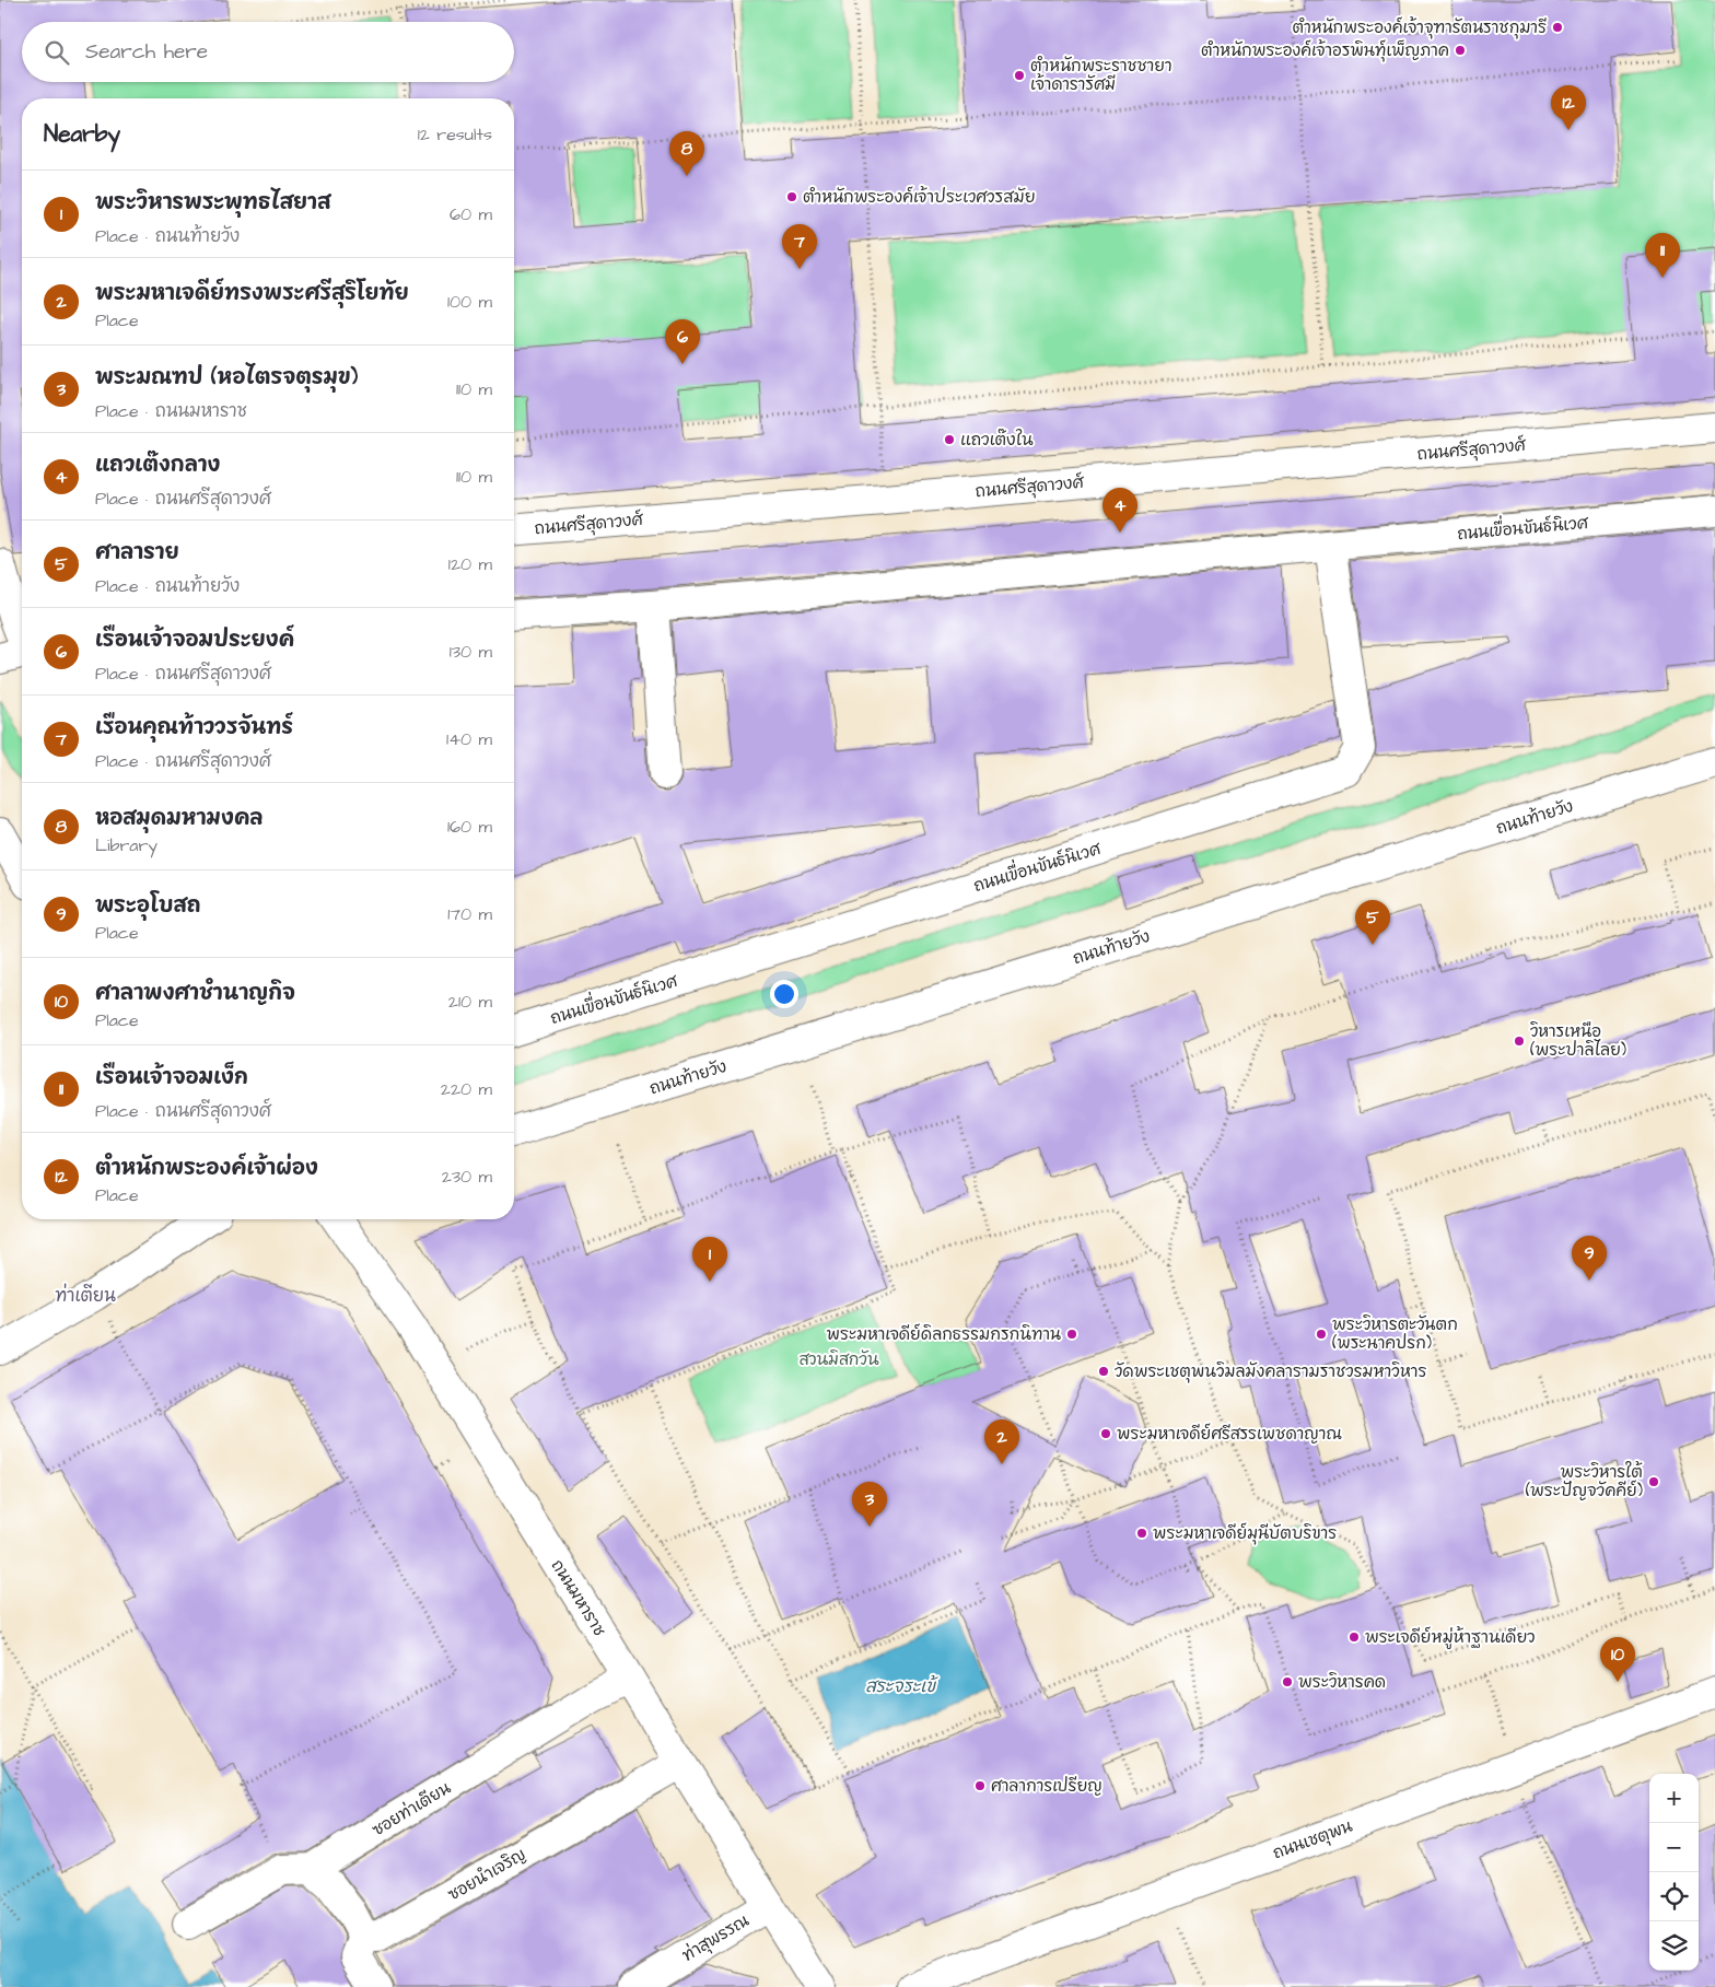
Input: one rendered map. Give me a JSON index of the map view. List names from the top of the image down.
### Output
{
  "streets": {
    "street": [
      "ถนนศรีสุดาวงศ์",
      "ถนนเขื่อนขันธ์นิเวศ",
      "ถนนท้ายวัง",
      "ถนนมหาราช",
      "ซอยท่าเตียน",
      "ถนนเชตุพน",
      "ซอยนำเจริญ",
      "ท่าสุพรรณ"
    ]
  },
  "crossings": [
    ["ถนนมหาราช", "ซอยท่าเตียน"],
    ["ถนนมหาราช", "ซอยนำเจริญ"],
    ["ถนนมหาราช", "ท่าสุพรรณ"]
  ],
  "districts": ["ท่าเตียน"],
  "water": ["สระจระเข้"],
  "parks": ["สวนมิสกวัน"],
  "places": [
    "ตำหนักพระองค์เจ้าจุฑารัตนราชกุมารี",
    "ตำหนักพระองค์เจ้าอรพินทุ์เพ็ญภาค",
    "ตำหนักพระราชชายา เจ้าดารารัศมี",
    "ตำหนักพระองค์เจ้าประเวศวรสมัย",
    "แถวเต๊งใน",
    "วิหารเหนือ (พระปาลิไลย)",
    "พระมหาเจดีย์ดิลกธรรมกรกนิทาน",
    "พระวิหารตะวันตก (พระนาคปรก)",
    "วัดพระเชตุพนวิมลมังคลารามราชวรมหาวิหาร",
    "พระมหาเจดีย์ศรีสรรเพชดาญาณ",
    "พระวิหารใต้ (พระปัญจวัคคีย์)",
    "พระมหาเจดีย์มุนีบัตบริขาร",
    "พระเจดีย์หมู่ห้าฐานเดียว",
    "พระวิหารคด",
    "ศาลาการเปรียญ"
  ],
  "page": {
    "search": "Search here",
    "pins": [
      "12",
      "8",
      "7",
      "11",
      "6",
      "4",
      "5",
      "9",
      "1",
      "2",
      "3",
      "10"
    ],
    "heading": ["Nearby", "12 results"],
    "list": [
      {
        "mark": "1",
        "name": "พระวิหารพระพุทธไสยาส",
        "note": "Place · ถนนท้ายวัง",
        "value": "60 m"
      },
      {
        "mark": "2",
        "name": "พระมหาเจดีย์ทรงพระศรีสุริโยทัย",
        "note": "Place",
        "value": "100 m"
      },
      {
        "mark": "3",
        "name": "พระมณฑป (หอไตรจตุรมุข)",
        "note": "Place · ถนนมหาราช",
        "value": "110 m"
      },
      {
        "mark": "4",
        "name": "แถวเต๊งกลาง",
        "note": "Place · ถนนศรีสุดาวงศ์",
        "value": "110 m"
      },
      {
        "mark": "5",
        "name": "ศาลาราย",
        "note": "Place · ถนนท้ายวัง",
        "value": "120 m"
      },
      {
        "mark": "6",
        "name": "เรือนเจ้าจอมประยงค์",
        "note": "Place · ถนนศรีสุดาวงศ์",
        "value": "130 m"
      },
      {
        "mark": "7",
        "name": "เรือนคุณท้าววรจันทร์",
        "note": "Place · ถนนศรีสุดาวงศ์",
        "value": "140 m"
      },
      {
        "mark": "8",
        "name": "หอสมุดมหามงคล",
        "note": "Library",
        "value": "160 m"
      },
      {
        "mark": "9",
        "name": "พระอุโบสถ",
        "note": "Place",
        "value": "170 m"
      },
      {
        "mark": "10",
        "name": "ศาลาพงศาชำนาญกิจ",
        "note": "Place",
        "value": "210 m"
      },
      {
        "mark": "11",
        "name": "เรือนเจ้าจอมเง็ก",
        "note": "Place · ถนนศรีสุดาวงศ์",
        "value": "220 m"
      },
      {
        "mark": "12",
        "name": "ตำหนักพระองค์เจ้าผ่อง",
        "note": "Place",
        "value": "230 m"
      }
    ],
    "map_buttons": ["+", "−"]
  }
}
